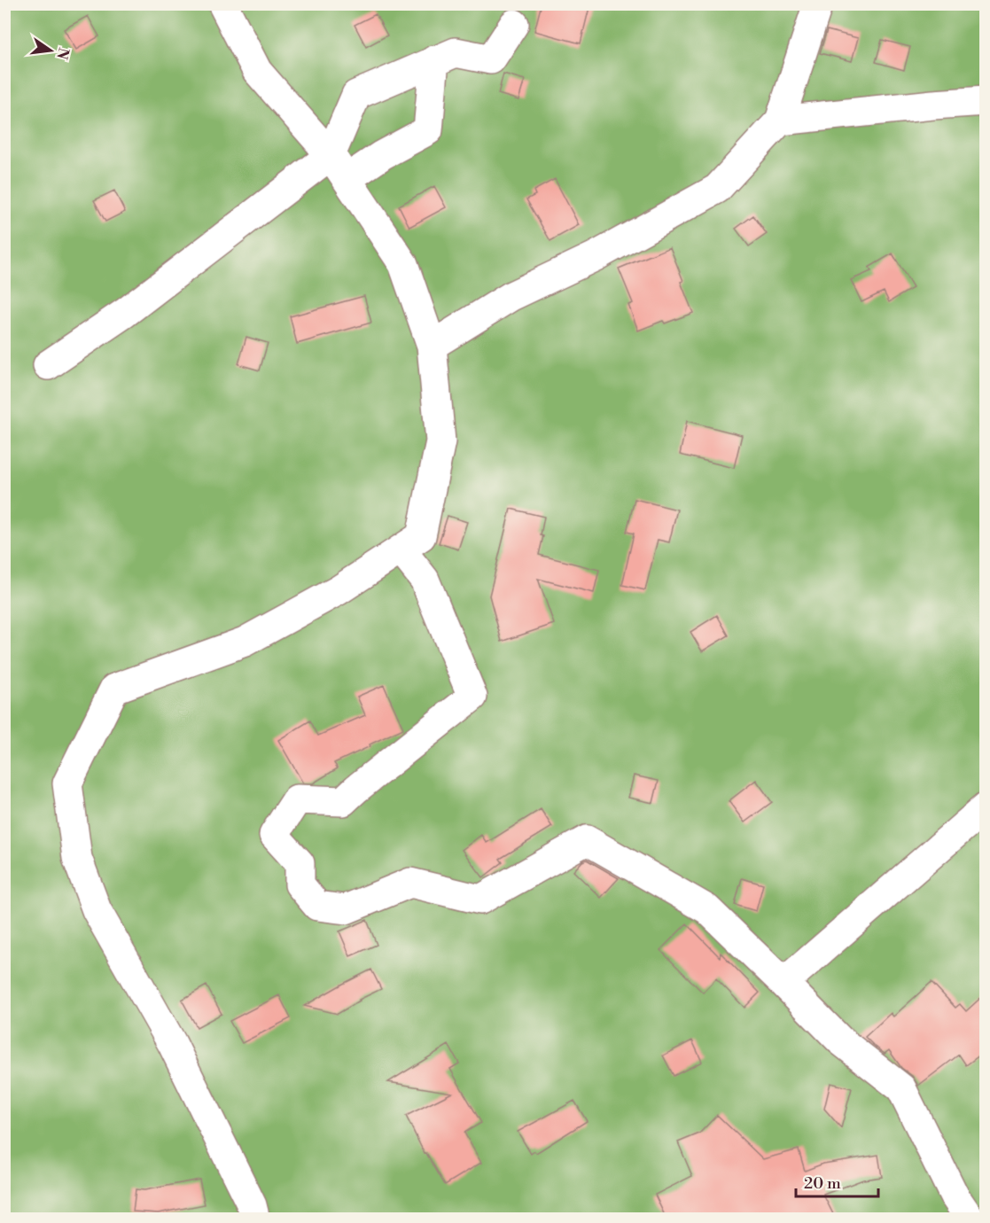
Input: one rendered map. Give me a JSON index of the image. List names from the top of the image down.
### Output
{
  "scale_bar": "20 m",
  "north": "right"
}
